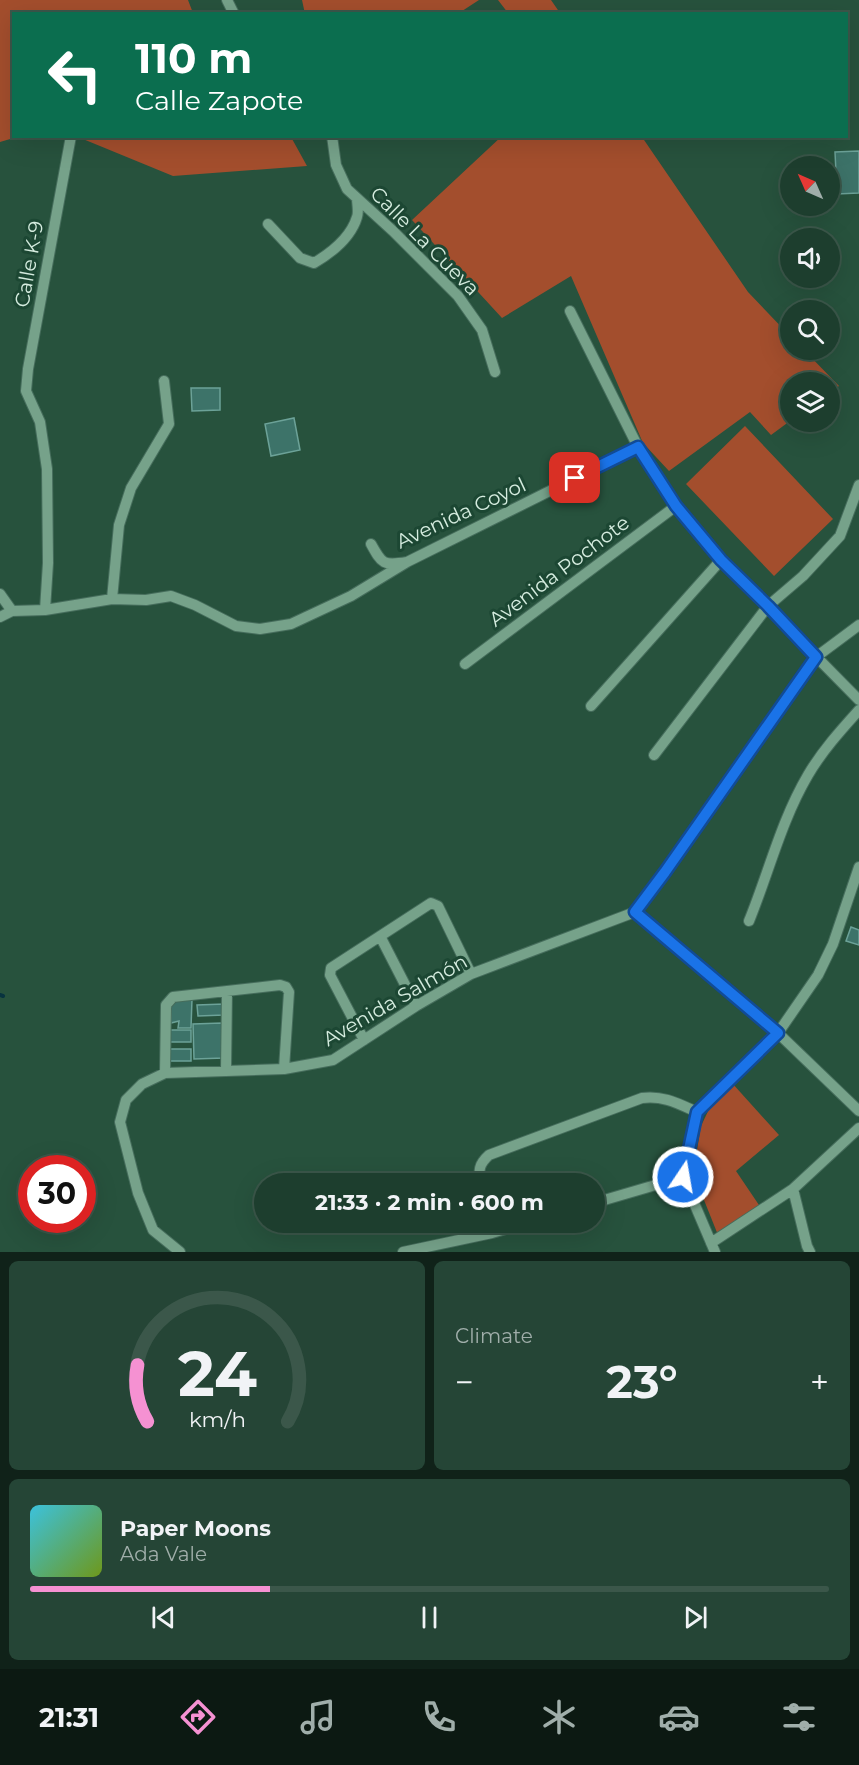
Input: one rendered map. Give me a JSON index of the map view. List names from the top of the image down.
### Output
{
  "streets": {
    "street": [
      "Calle La Cueva",
      "Calle K-9",
      "Avenida Coyol",
      "Avenida Pochote",
      "Avenida Salmón"
    ]
  },
  "north": "top left",
  "page": {
    "turn": ["110 m", "Calle Zapote"],
    "limit": "30",
    "trip": "21:33 · 2 min · 600 m",
    "tile": "Climate",
    "heat": ["−", "23°", "+"],
    "song": ["Paper Moons", "Ada Vale"],
    "tabs": "21:31",
    "gauge": ["24", "km/h"]
  }
}
